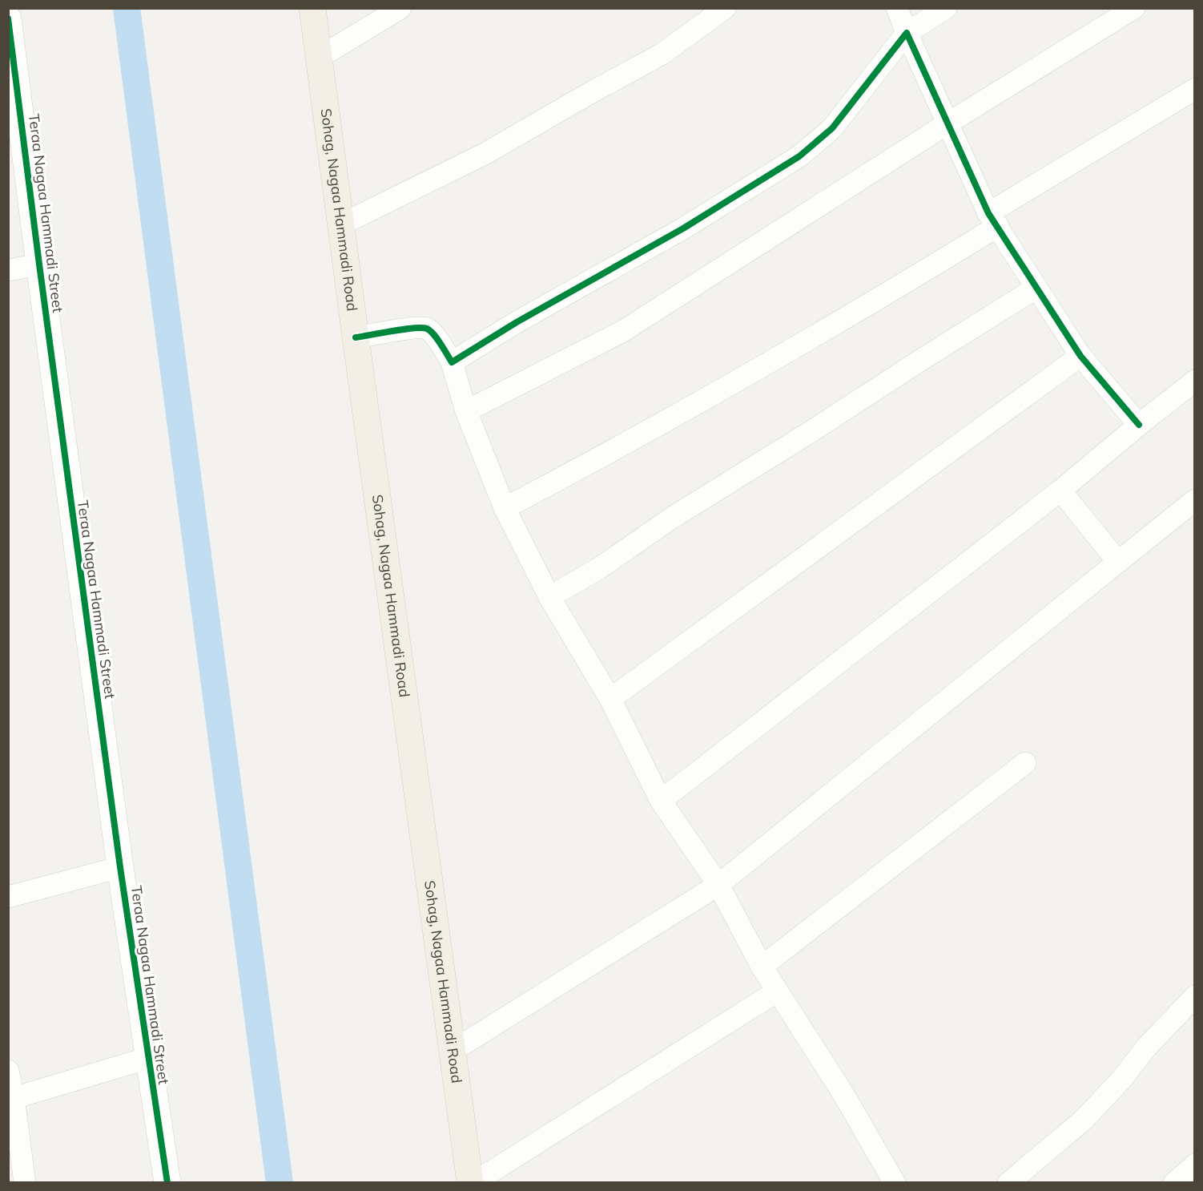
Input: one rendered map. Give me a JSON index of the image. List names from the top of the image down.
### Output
{
  "streets": {
    "main road": ["Sohag, Nagaa Hammadi Road"],
    "street": ["Teraa Nagaa Hammadi Street"]
  }
}
